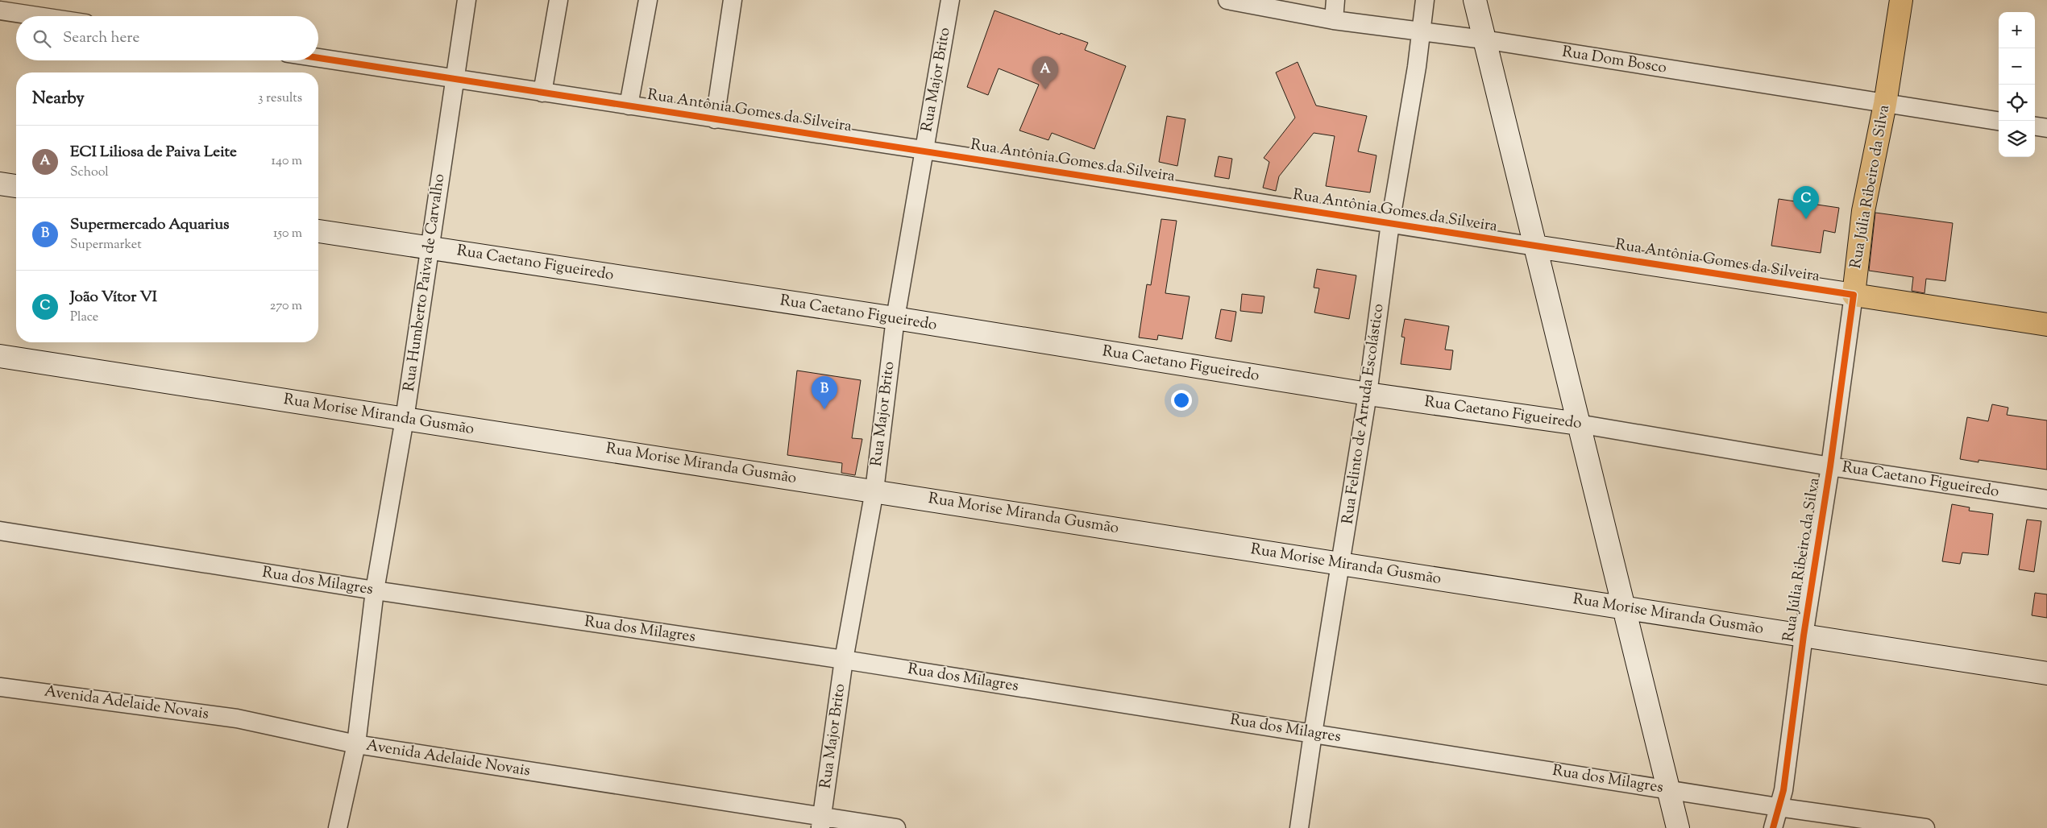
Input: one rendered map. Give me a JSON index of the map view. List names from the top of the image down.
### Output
{
  "streets": {
    "main road": ["Rua Antônia Gomes da Silveira", "Rua Júlia Ribeiro da Silva"],
    "street": [
      "Rua Dom Bosco",
      "Rua Major Brito",
      "Rua Caetano Figueiredo",
      "Rua Humberto Paiva de Carvalho",
      "Rua Felinto de Arruda Escolástico",
      "Rua Morise Miranda Gusmão",
      "Rua dos Milagres",
      "Avenida Adelaide Novais"
    ]
  },
  "crossings": [
    ["Rua Dom Bosco", "Rua Júlia Ribeiro da Silva"],
    ["Rua Dom Bosco", "Rua Felinto de Arruda Escolástico"],
    ["Rua Major Brito", "Rua Antônia Gomes da Silveira"],
    ["Rua Major Brito", "Rua Caetano Figueiredo"],
    ["Rua Major Brito", "Rua Morise Miranda Gusmão"],
    ["Rua Major Brito", "Rua dos Milagres"],
    ["Rua Major Brito", "Avenida Adelaide Novais"],
    ["Rua Antônia Gomes da Silveira", "Rua Júlia Ribeiro da Silva"],
    ["Rua Antônia Gomes da Silveira", "Rua Humberto Paiva de Carvalho"],
    ["Rua Antônia Gomes da Silveira", "Rua Felinto de Arruda Escolástico"],
    ["Rua Júlia Ribeiro da Silva", "Rua Caetano Figueiredo"],
    ["Rua Júlia Ribeiro da Silva", "Rua Morise Miranda Gusmão"],
    ["Rua Júlia Ribeiro da Silva", "Rua dos Milagres"],
    ["Rua Caetano Figueiredo", "Rua Humberto Paiva de Carvalho"],
    ["Rua Caetano Figueiredo", "Rua Felinto de Arruda Escolástico"],
    ["Rua Humberto Paiva de Carvalho", "Rua Morise Miranda Gusmão"],
    ["Rua Humberto Paiva de Carvalho", "Rua dos Milagres"],
    ["Rua Humberto Paiva de Carvalho", "Avenida Adelaide Novais"],
    ["Rua Felinto de Arruda Escolástico", "Rua Morise Miranda Gusmão"],
    ["Rua Felinto de Arruda Escolástico", "Rua dos Milagres"]
  ],
  "page": {
    "map_buttons": ["+", "−"],
    "search": "Search here",
    "pins": ["A", "C", "B"],
    "heading": ["Nearby", "3 results"],
    "list": [
      {
        "mark": "A",
        "name": "ECI Liliosa de Paiva Leite",
        "note": "School",
        "value": "140 m"
      },
      {
        "mark": "B",
        "name": "Supermercado Aquarius",
        "note": "Supermarket",
        "value": "150 m"
      },
      {
        "mark": "C",
        "name": "João Vítor VI",
        "note": "Place",
        "value": "270 m"
      }
    ]
  }
}
